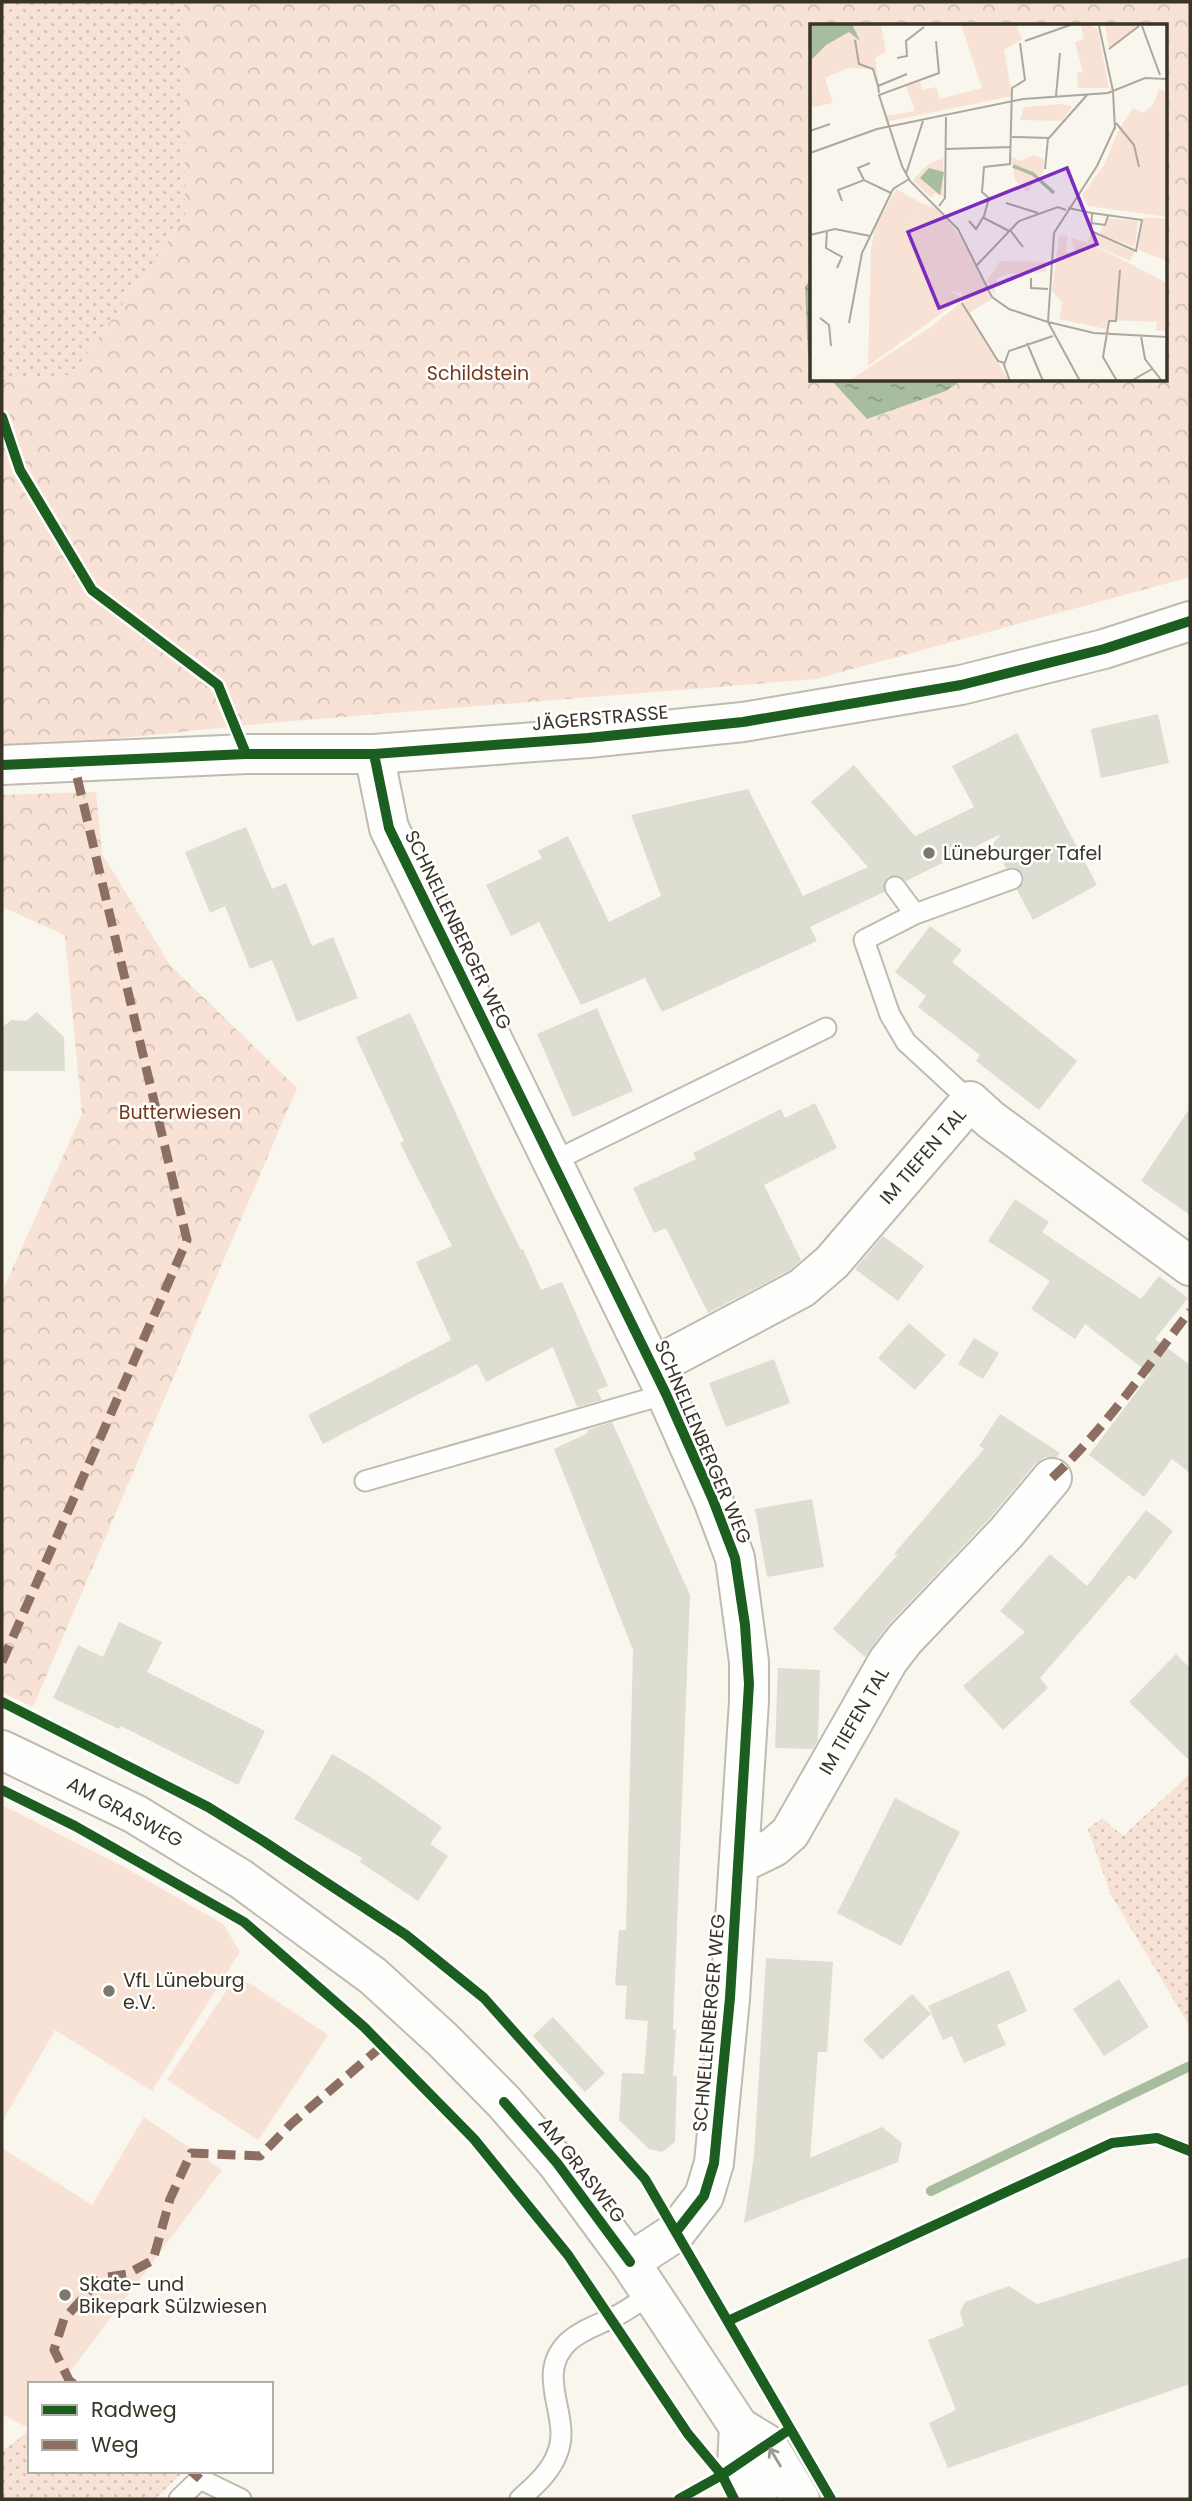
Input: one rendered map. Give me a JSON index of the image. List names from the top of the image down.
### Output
{
  "streets": {
    "street": [
      "JÄGERSTRASSE",
      "SCHNELLENBERGER WEG",
      "IM TIEFEN TAL",
      "AM GRASWEG"
    ]
  },
  "crossings": [
    ["JÄGERSTRASSE", "SCHNELLENBERGER WEG"],
    ["SCHNELLENBERGER WEG", "IM TIEFEN TAL"],
    ["SCHNELLENBERGER WEG", "AM GRASWEG"]
  ],
  "parks": ["Schildstein", "Butterwiesen"],
  "places": ["Lüneburger Tafel", "VfL Lüneburg e.V.", "Skate- und Bikepark Sülzwiesen"],
  "legend": ["Radweg", "Weg"]
}
